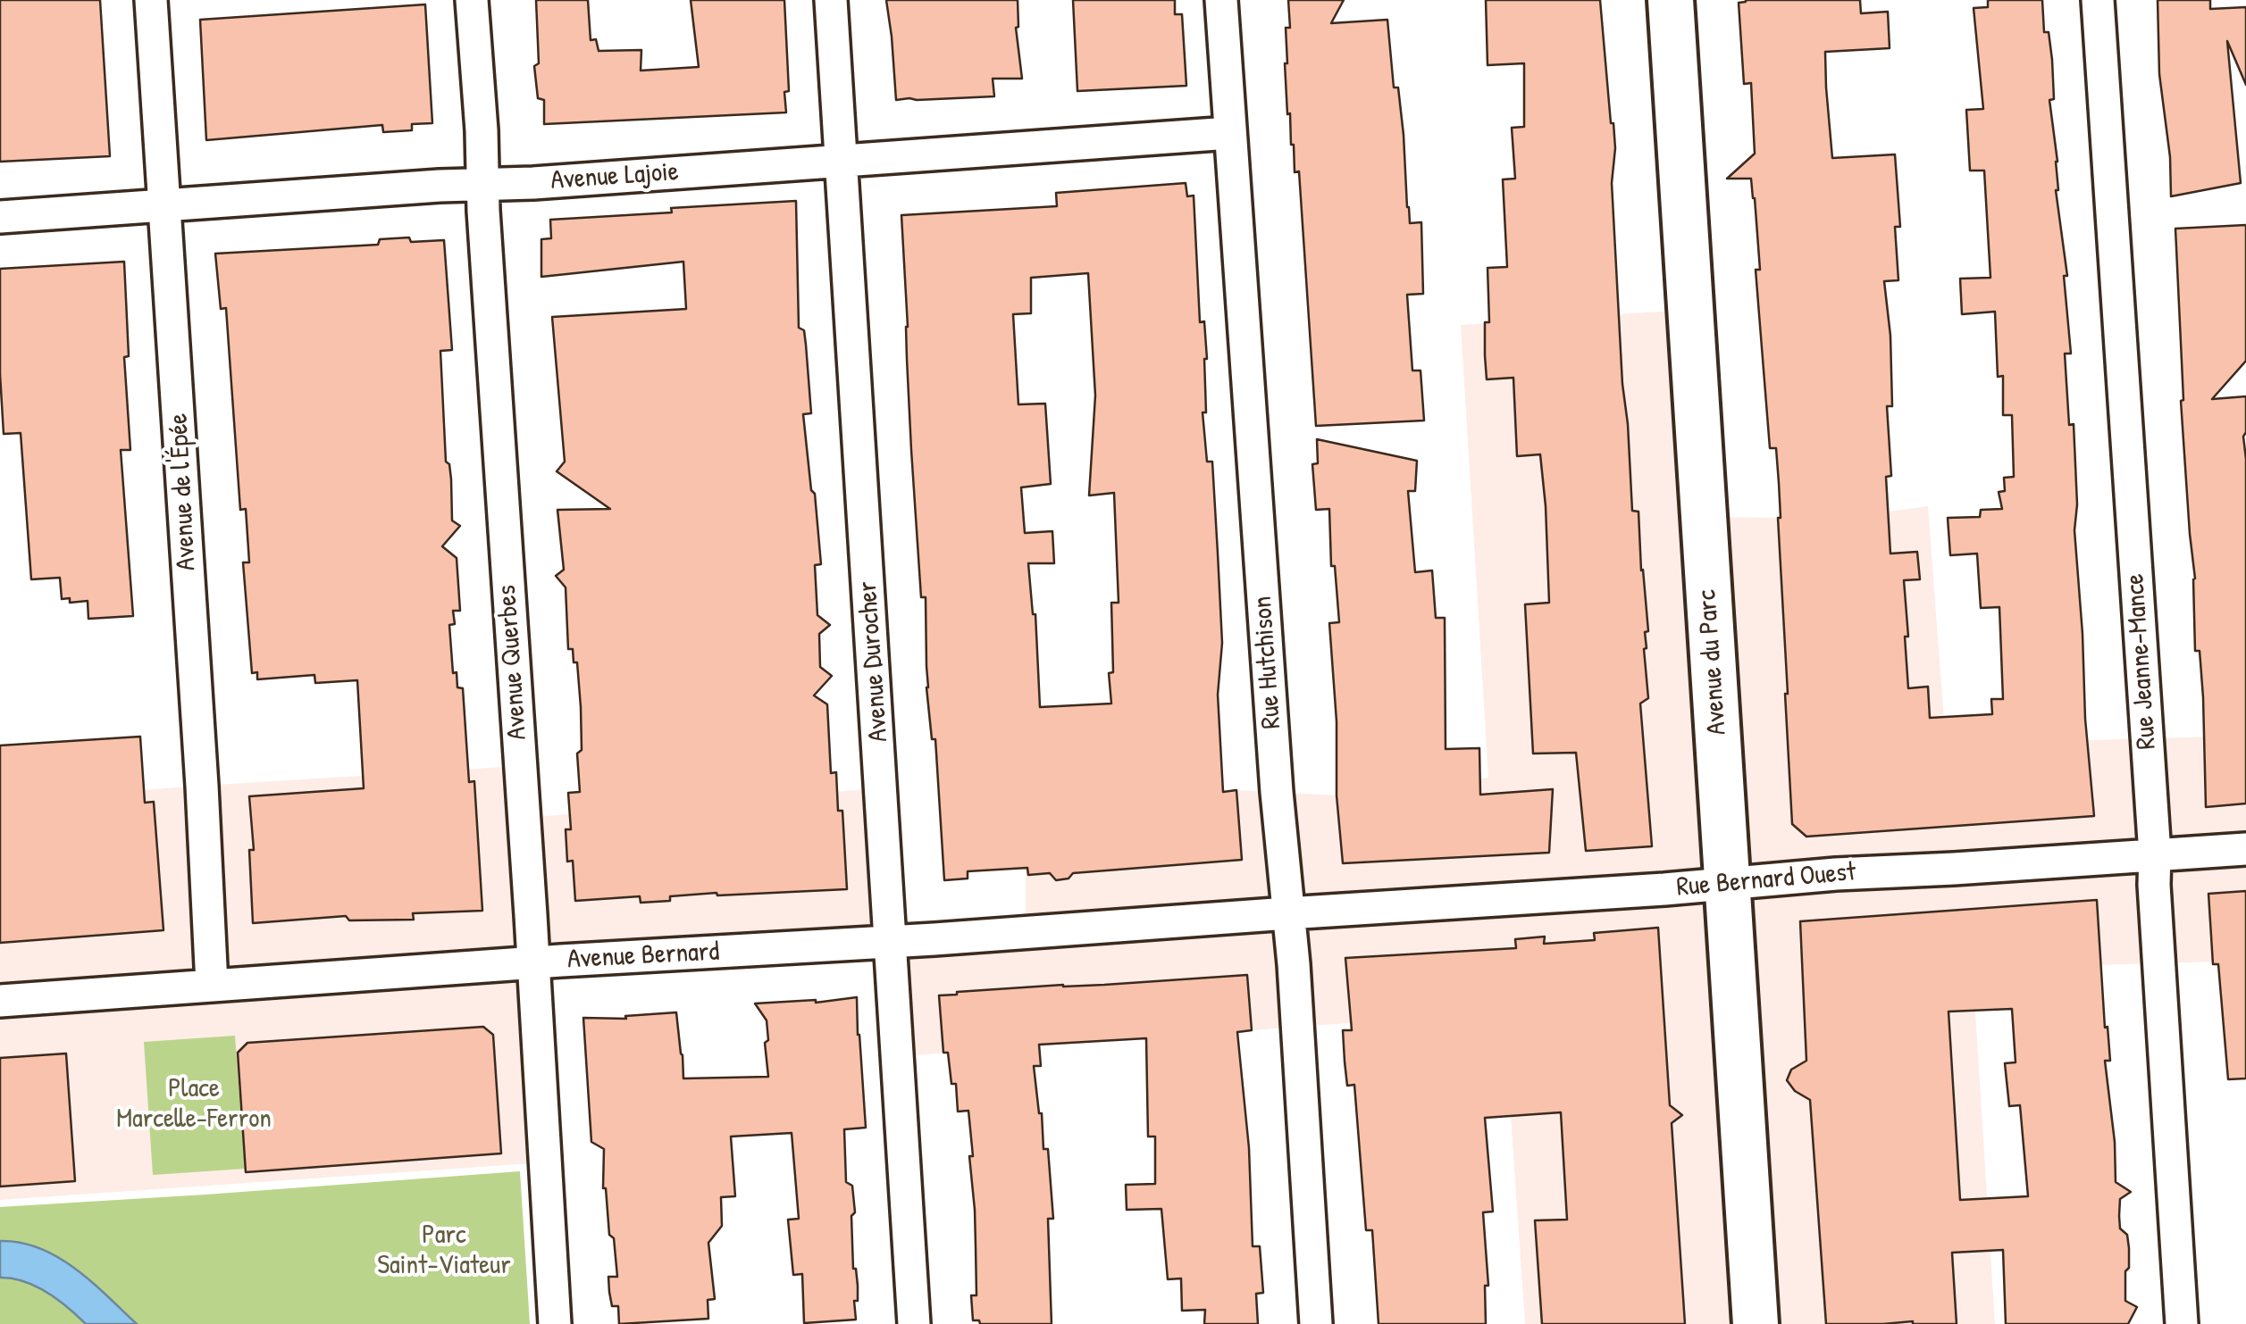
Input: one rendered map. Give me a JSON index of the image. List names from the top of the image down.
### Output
{
  "streets": {
    "main road": ["Avenue du Parc"],
    "street": [
      "Avenue Lajoie",
      "Avenue de l'Épée",
      "Avenue Durocher",
      "Rue Jeanne-Mance",
      "Avenue Querbes",
      "Rue Hutchison",
      "Rue Bernard Ouest",
      "Avenue Bernard"
    ]
  },
  "crossings": [
    ["Avenue Lajoie", "Avenue de l'Épée"],
    ["Avenue Lajoie", "Avenue Durocher"],
    ["Avenue Lajoie", "Avenue Querbes"],
    ["Avenue Lajoie", "Rue Hutchison"],
    ["Avenue de l'Épée", "Avenue Bernard"],
    ["Avenue Durocher", "Avenue Bernard"],
    ["Rue Jeanne-Mance", "Rue Bernard Ouest"],
    ["Avenue Querbes", "Avenue Bernard"],
    ["Rue Hutchison", "Rue Bernard Ouest"],
    ["Rue Hutchison", "Avenue Bernard"],
    ["Avenue du Parc", "Rue Bernard Ouest"],
    ["Rue Bernard Ouest", "Avenue Bernard"]
  ],
  "parks": ["Place Marcelle-Ferron", "Parc Saint-Viateur"]
}
